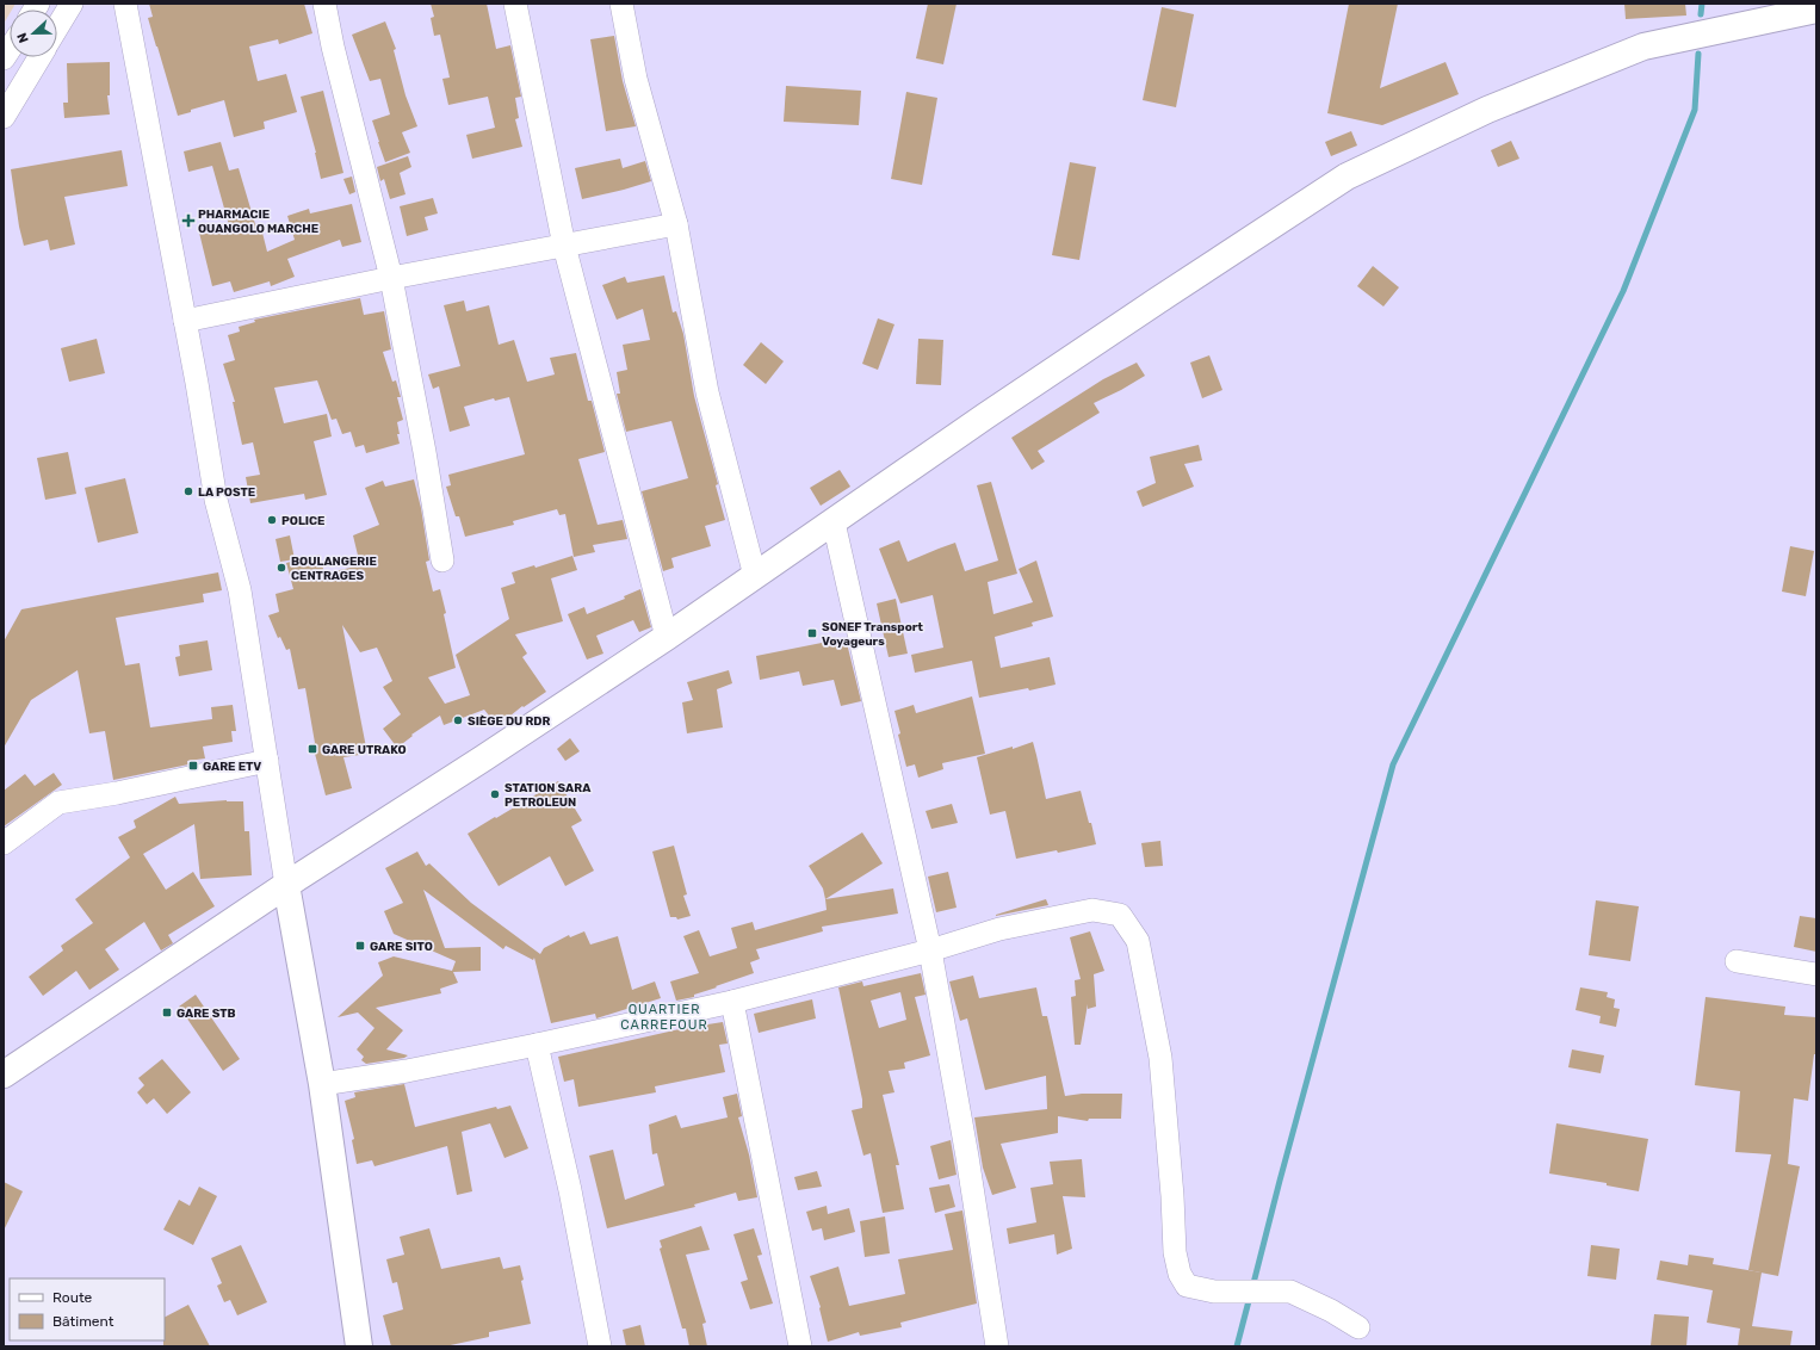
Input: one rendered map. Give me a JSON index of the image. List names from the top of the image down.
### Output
{
  "districts": ["QUARTIER CARREFOUR"],
  "places": {
    "health": ["PHARMACIE OUANGOLO MARCHE"],
    "other": [
      "LA POSTE",
      "POLICE",
      "BOULANGERIE CENTRAGES",
      "SIÈGE DU RDR",
      "STATION SARA PETROLEUN"
    ],
    "transit": [
      "SONEF Transport Voyageurs",
      "GARE UTRAKO",
      "GARE ETV",
      "GARE SITO",
      "GARE STB"
    ]
  },
  "legend": ["Route", "Bâtiment"],
  "north": "left"
}
